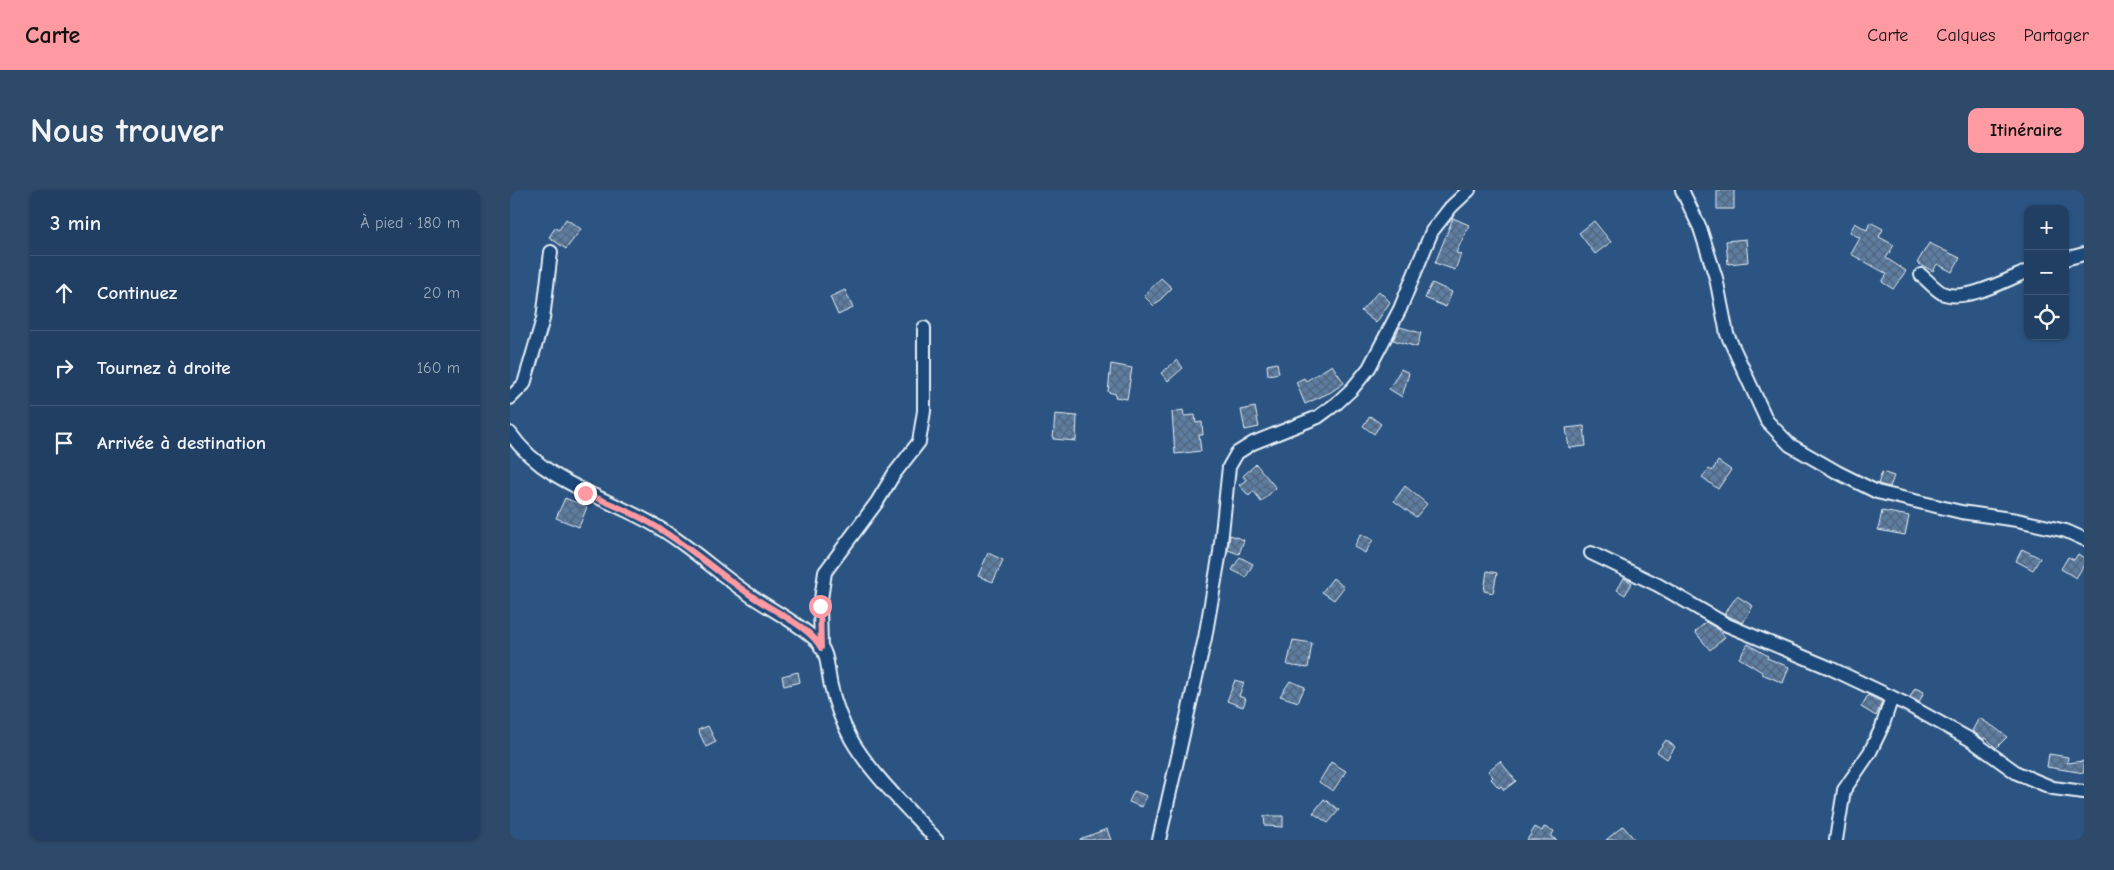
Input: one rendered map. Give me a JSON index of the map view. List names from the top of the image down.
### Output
{
  "page": {
    "header": "Carte",
    "nav": ["Carte", "Calques", "Partager"],
    "buttons": "Itinéraire",
    "title": "Nous trouver",
    "heading": ["3 min", "À pied · 180 m"],
    "map_buttons": ["+", "−"],
    "list": [
      ["Continuez", "20 m"],
      ["Tournez à droite", "160 m"],
      "Arrivée à destination"
    ]
  }
}
